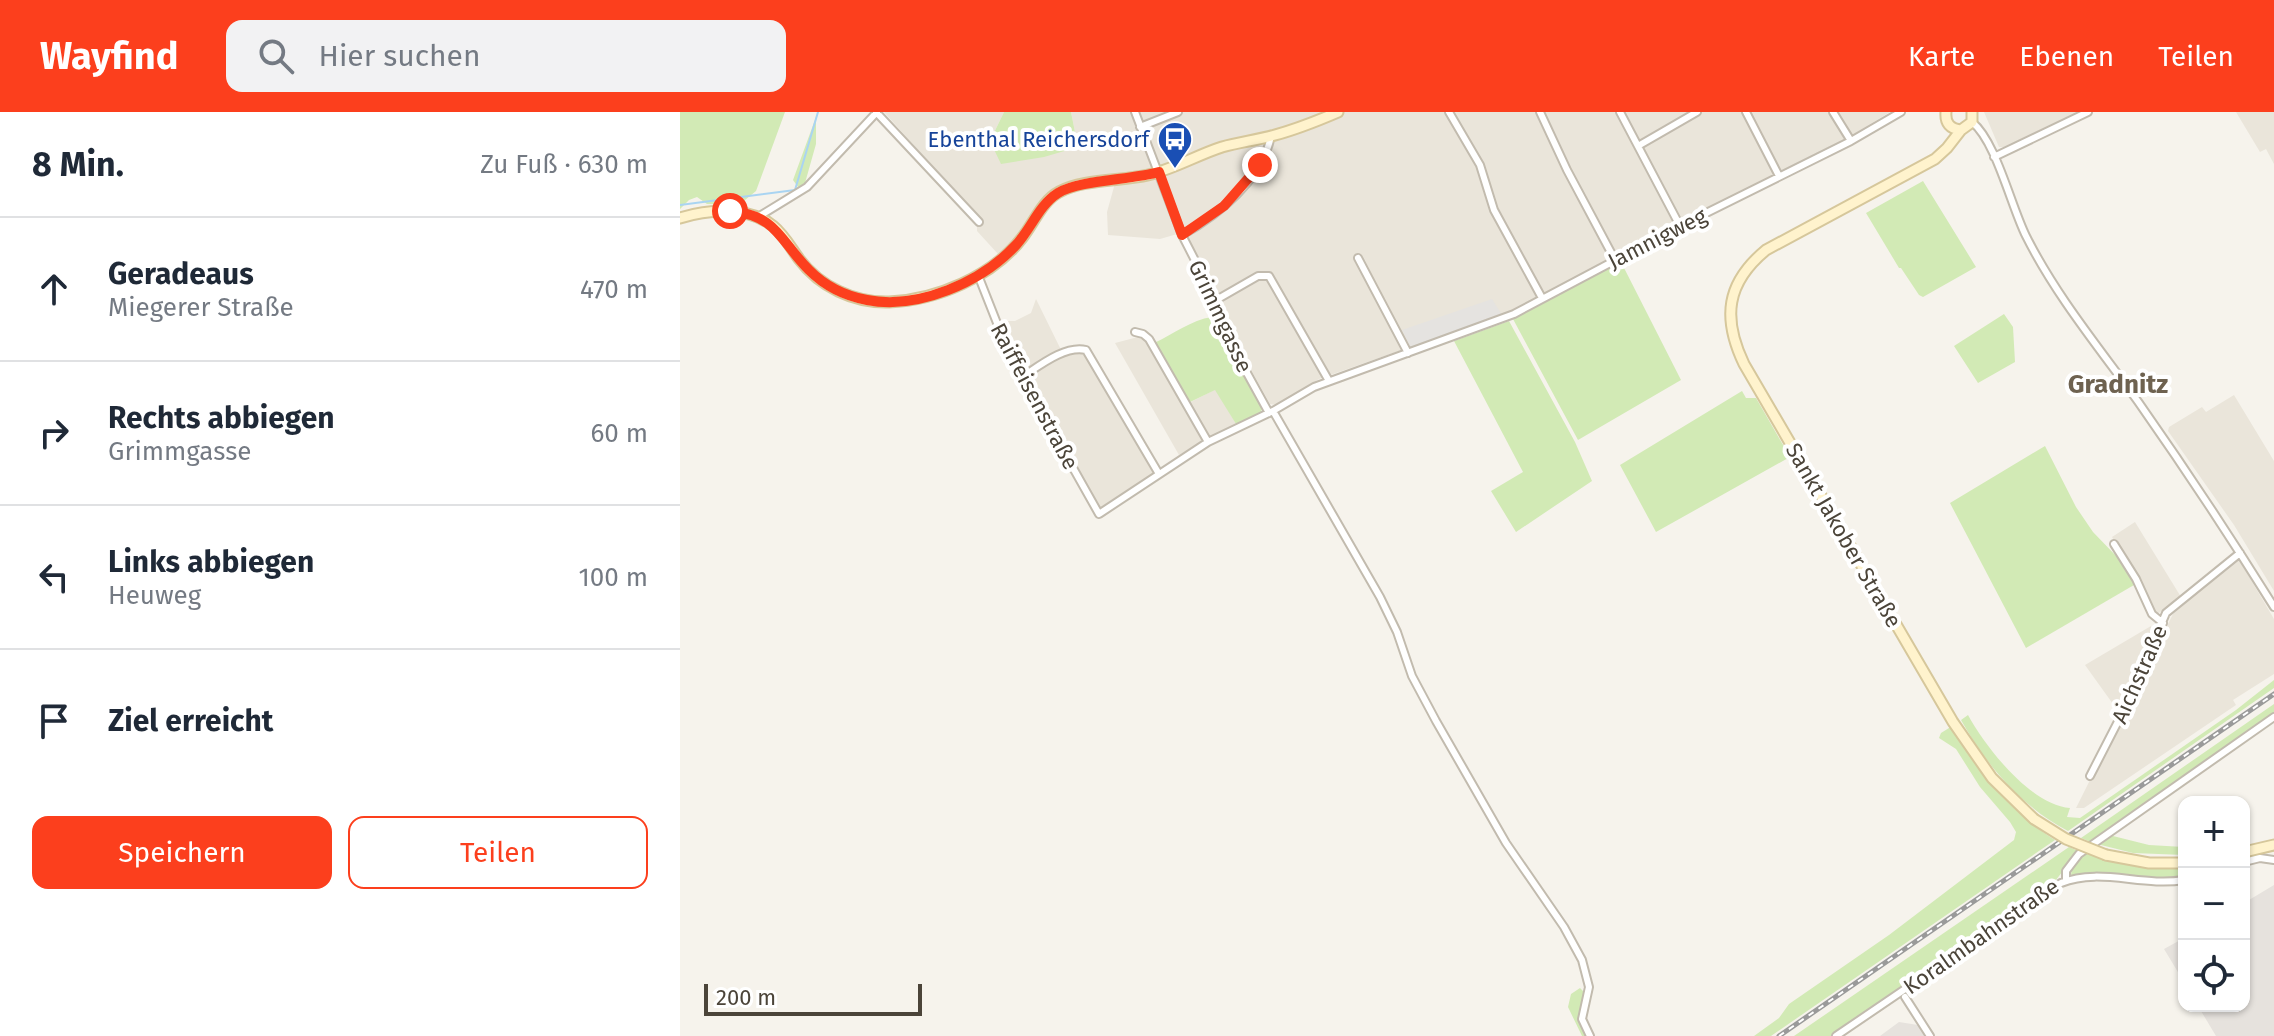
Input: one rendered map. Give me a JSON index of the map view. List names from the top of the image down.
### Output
{
  "streets": {
    "main road": ["Sankt Jakober Straße"],
    "street": [
      "Jamnigweg",
      "Grimmgasse",
      "Raiffeisenstraße",
      "Aichstraße",
      "Koralmbahnstraße"
    ]
  },
  "crossings": [
    ["Jamnigweg", "Grimmgasse"],
    ["Jamnigweg", "Raiffeisenstraße"]
  ],
  "districts": ["Gradnitz"],
  "places": {
    "bus stop": ["Ebenthal Reichersdorf"]
  },
  "scale_bar": "200 m",
  "page": {
    "header": "Wayfind",
    "search": "Hier suchen",
    "nav": ["Karte", "Ebenen", "Teilen"],
    "heading": ["8 Min.", "Zu Fuß · 630 m"],
    "list": [
      ["Geradeaus", "Miegerer Straße", "470 m"],
      ["Rechts abbiegen", "Grimmgasse", "60 m"],
      ["Links abbiegen", "Heuweg", "100 m"],
      "Ziel erreicht"
    ],
    "buttons": ["Speichern", "Teilen"],
    "map_buttons": ["+", "−"],
    "scale": "200 m"
  }
}
